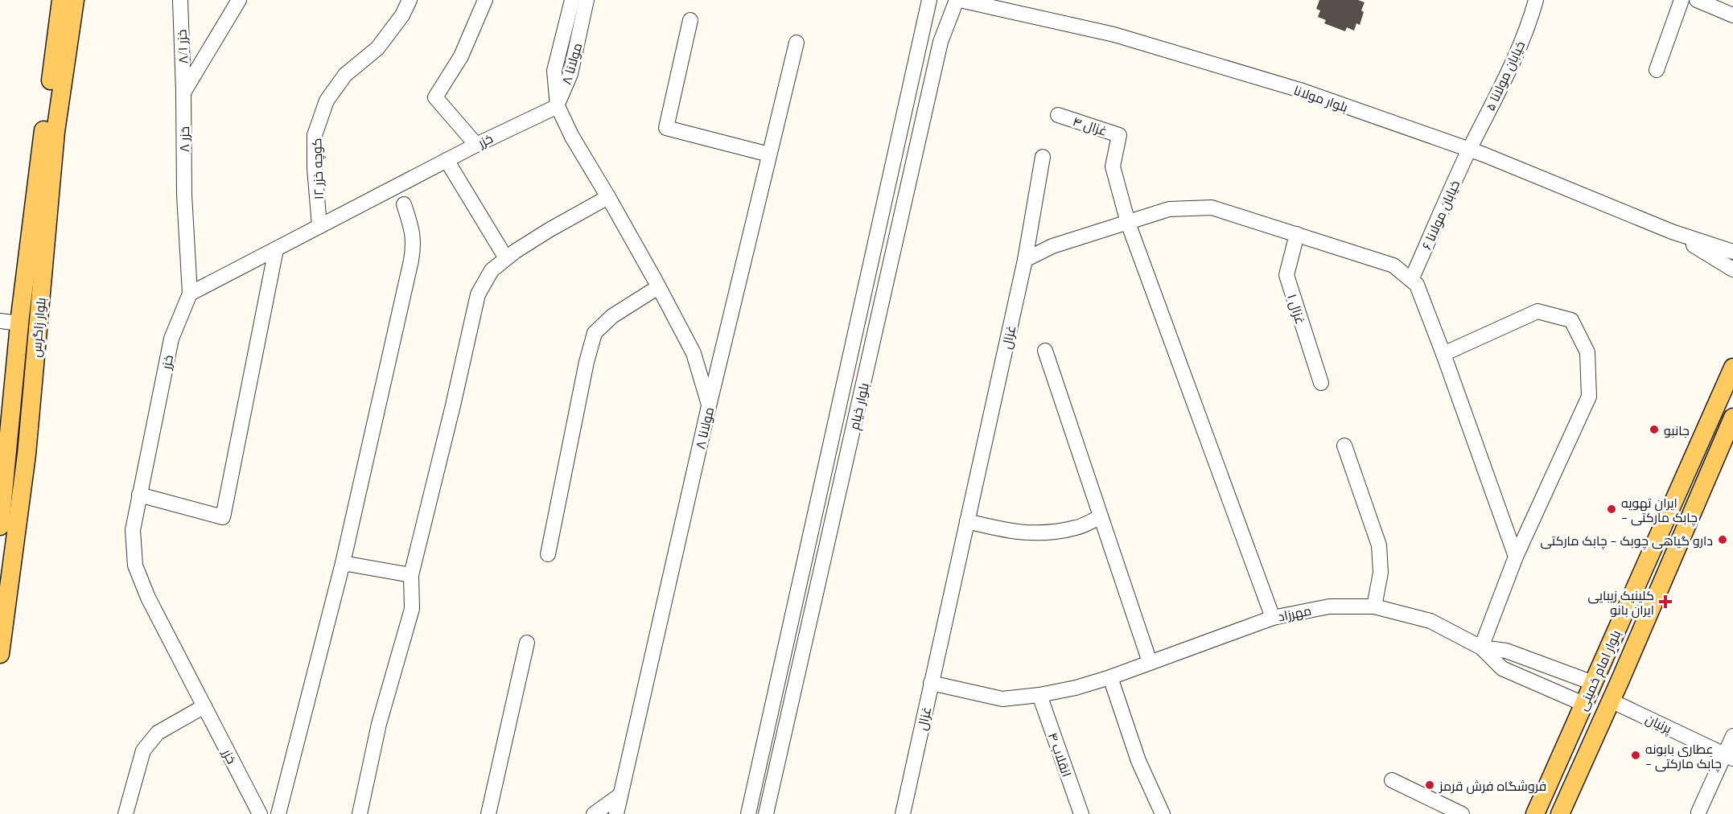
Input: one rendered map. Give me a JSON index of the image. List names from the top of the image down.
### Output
{
  "streets": {
    "main road": ["بلوار زاگرس", "بلوار امام خمینی"],
    "street": [
      "خزر ۸/۱",
      "مولانا ۸",
      "خیابان مولانا ۵",
      "بلوار مولانا",
      "غزال ۴",
      "خزر ۸",
      "خزر",
      "کوچه خزر ۱۲",
      "خیابان مولانا ۶",
      "غزال ۱",
      "غزال",
      "بلوار خیام",
      "مهرزاد",
      "پرنیان",
      "انقلاب ۴"
    ]
  },
  "crossings": [
    ["خزر ۸/۱", "خزر ۸"],
    ["مولانا ۸", "خزر"],
    ["خیابان مولانا ۵", "بلوار مولانا"],
    ["خیابان مولانا ۵", "خیابان مولانا ۶"],
    ["بلوار مولانا", "خیابان مولانا ۶"],
    ["بلوار مولانا", "بلوار خیام"],
    ["خزر ۸", "خزر"],
    ["خزر", "کوچه خزر ۱۲"],
    ["غزال", "مهرزاد"],
    ["مهرزاد", "انقلاب ۴"],
    ["بلوار امام خمینی", "پرنیان"]
  ],
  "places": {
    "other": [
      "جانبو",
      "ایران تهویه - چابک مارکتی",
      "دارو گیاهی چوبک - چابک مارکتی",
      "عطاری بابونه - چابک مارکتی",
      "فروشگاه فرش قرمز"
    ],
    "health": ["کلینیک زیبایی ایران بانو"]
  }
}
